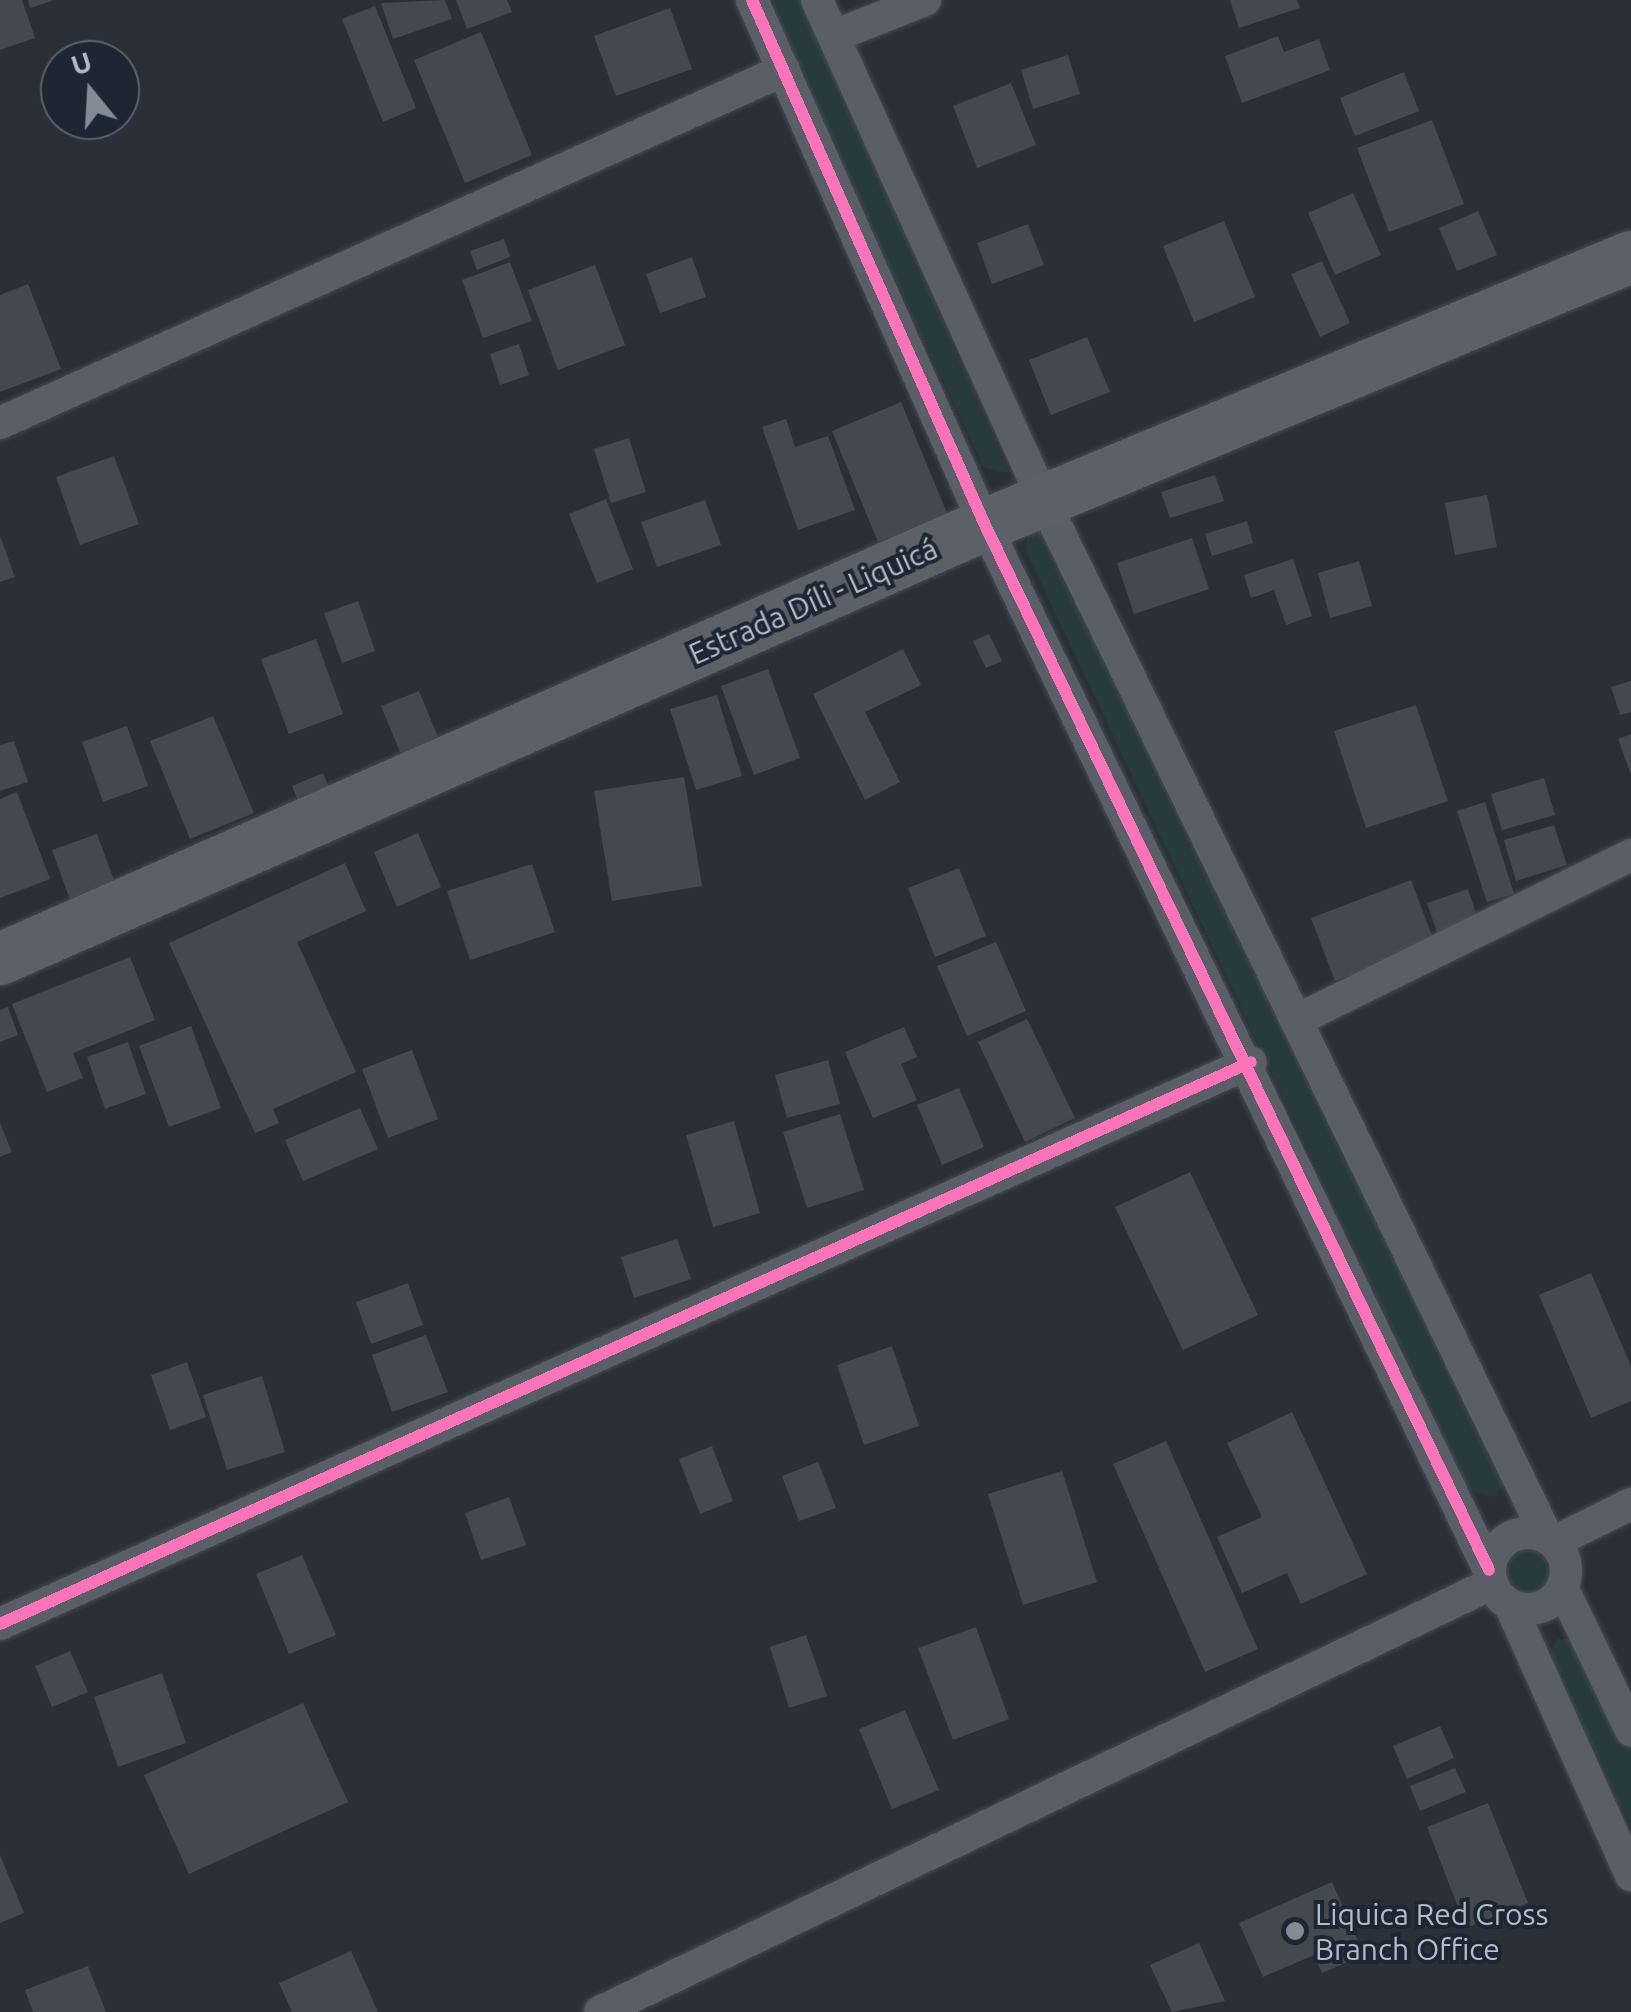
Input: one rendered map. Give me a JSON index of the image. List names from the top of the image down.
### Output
{
  "streets": {
    "main road": ["Estrada Díli - Liquicá"]
  },
  "places": ["Liquica Red Cross Branch Office"],
  "north": "top"
}
